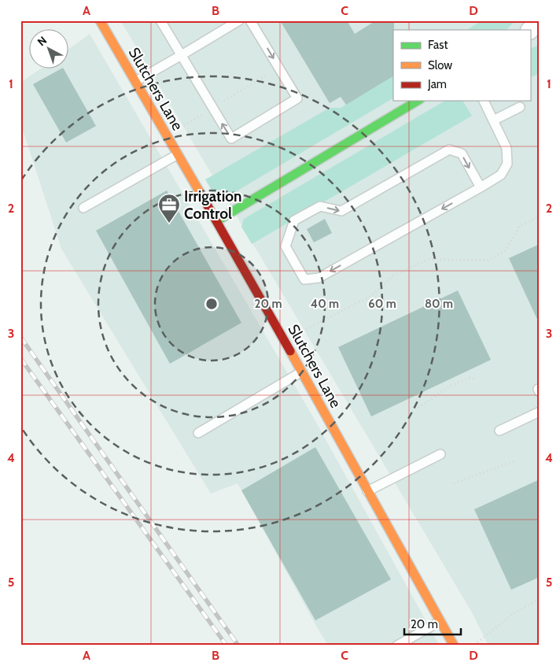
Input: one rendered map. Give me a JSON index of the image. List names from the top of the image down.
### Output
{
  "streets": {
    "main road": ["Slutchers Lane"]
  },
  "places": {
    "office": ["Irrigation Control"]
  },
  "legend": ["Fast", "Slow", "Jam"],
  "scale_bar": "20 m",
  "north": "top left",
  "grid": {
    "columns": [
      "A",
      "B",
      "C",
      "D"
    ],
    "rows": [
      "1",
      "2",
      "3",
      "4",
      "5"
    ]
  },
  "rings": [
    "20 m",
    "40 m",
    "60 m",
    "80 m"
  ]
}
